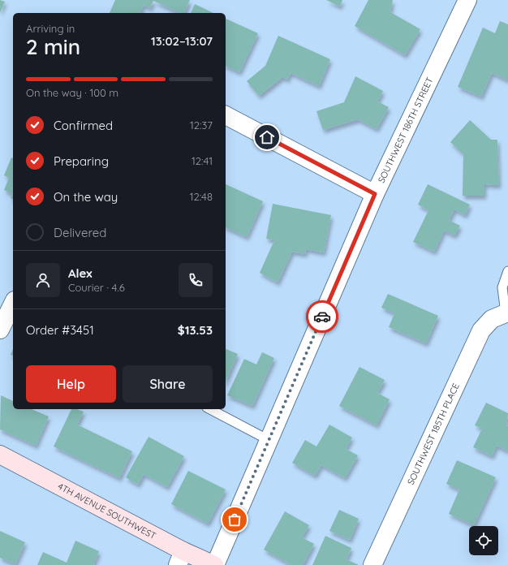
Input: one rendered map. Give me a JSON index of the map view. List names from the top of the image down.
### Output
{
  "streets": {
    "street": ["SOUTHWEST 186TH STREET", "SOUTHWEST 185TH PLACE", "4TH AVENUE SOUTHWEST"]
  },
  "crossings": [
    ["SOUTHWEST 186TH STREET", "4TH AVENUE SOUTHWEST"]
  ],
  "page": {
    "heading": ["2 min", "Arriving in", "13:02–13:07"],
    "panel": [
      "Alex",
      "Courier · 4.6",
      "Order #3451",
      "$13.53"
    ],
    "bar": "On the way · 100 m",
    "list": [
      ["Confirmed", "12:37"],
      ["Preparing", "12:41"],
      ["On the way", "12:48"],
      "Delivered"
    ],
    "buttons": ["Help", "Share"]
  }
}
